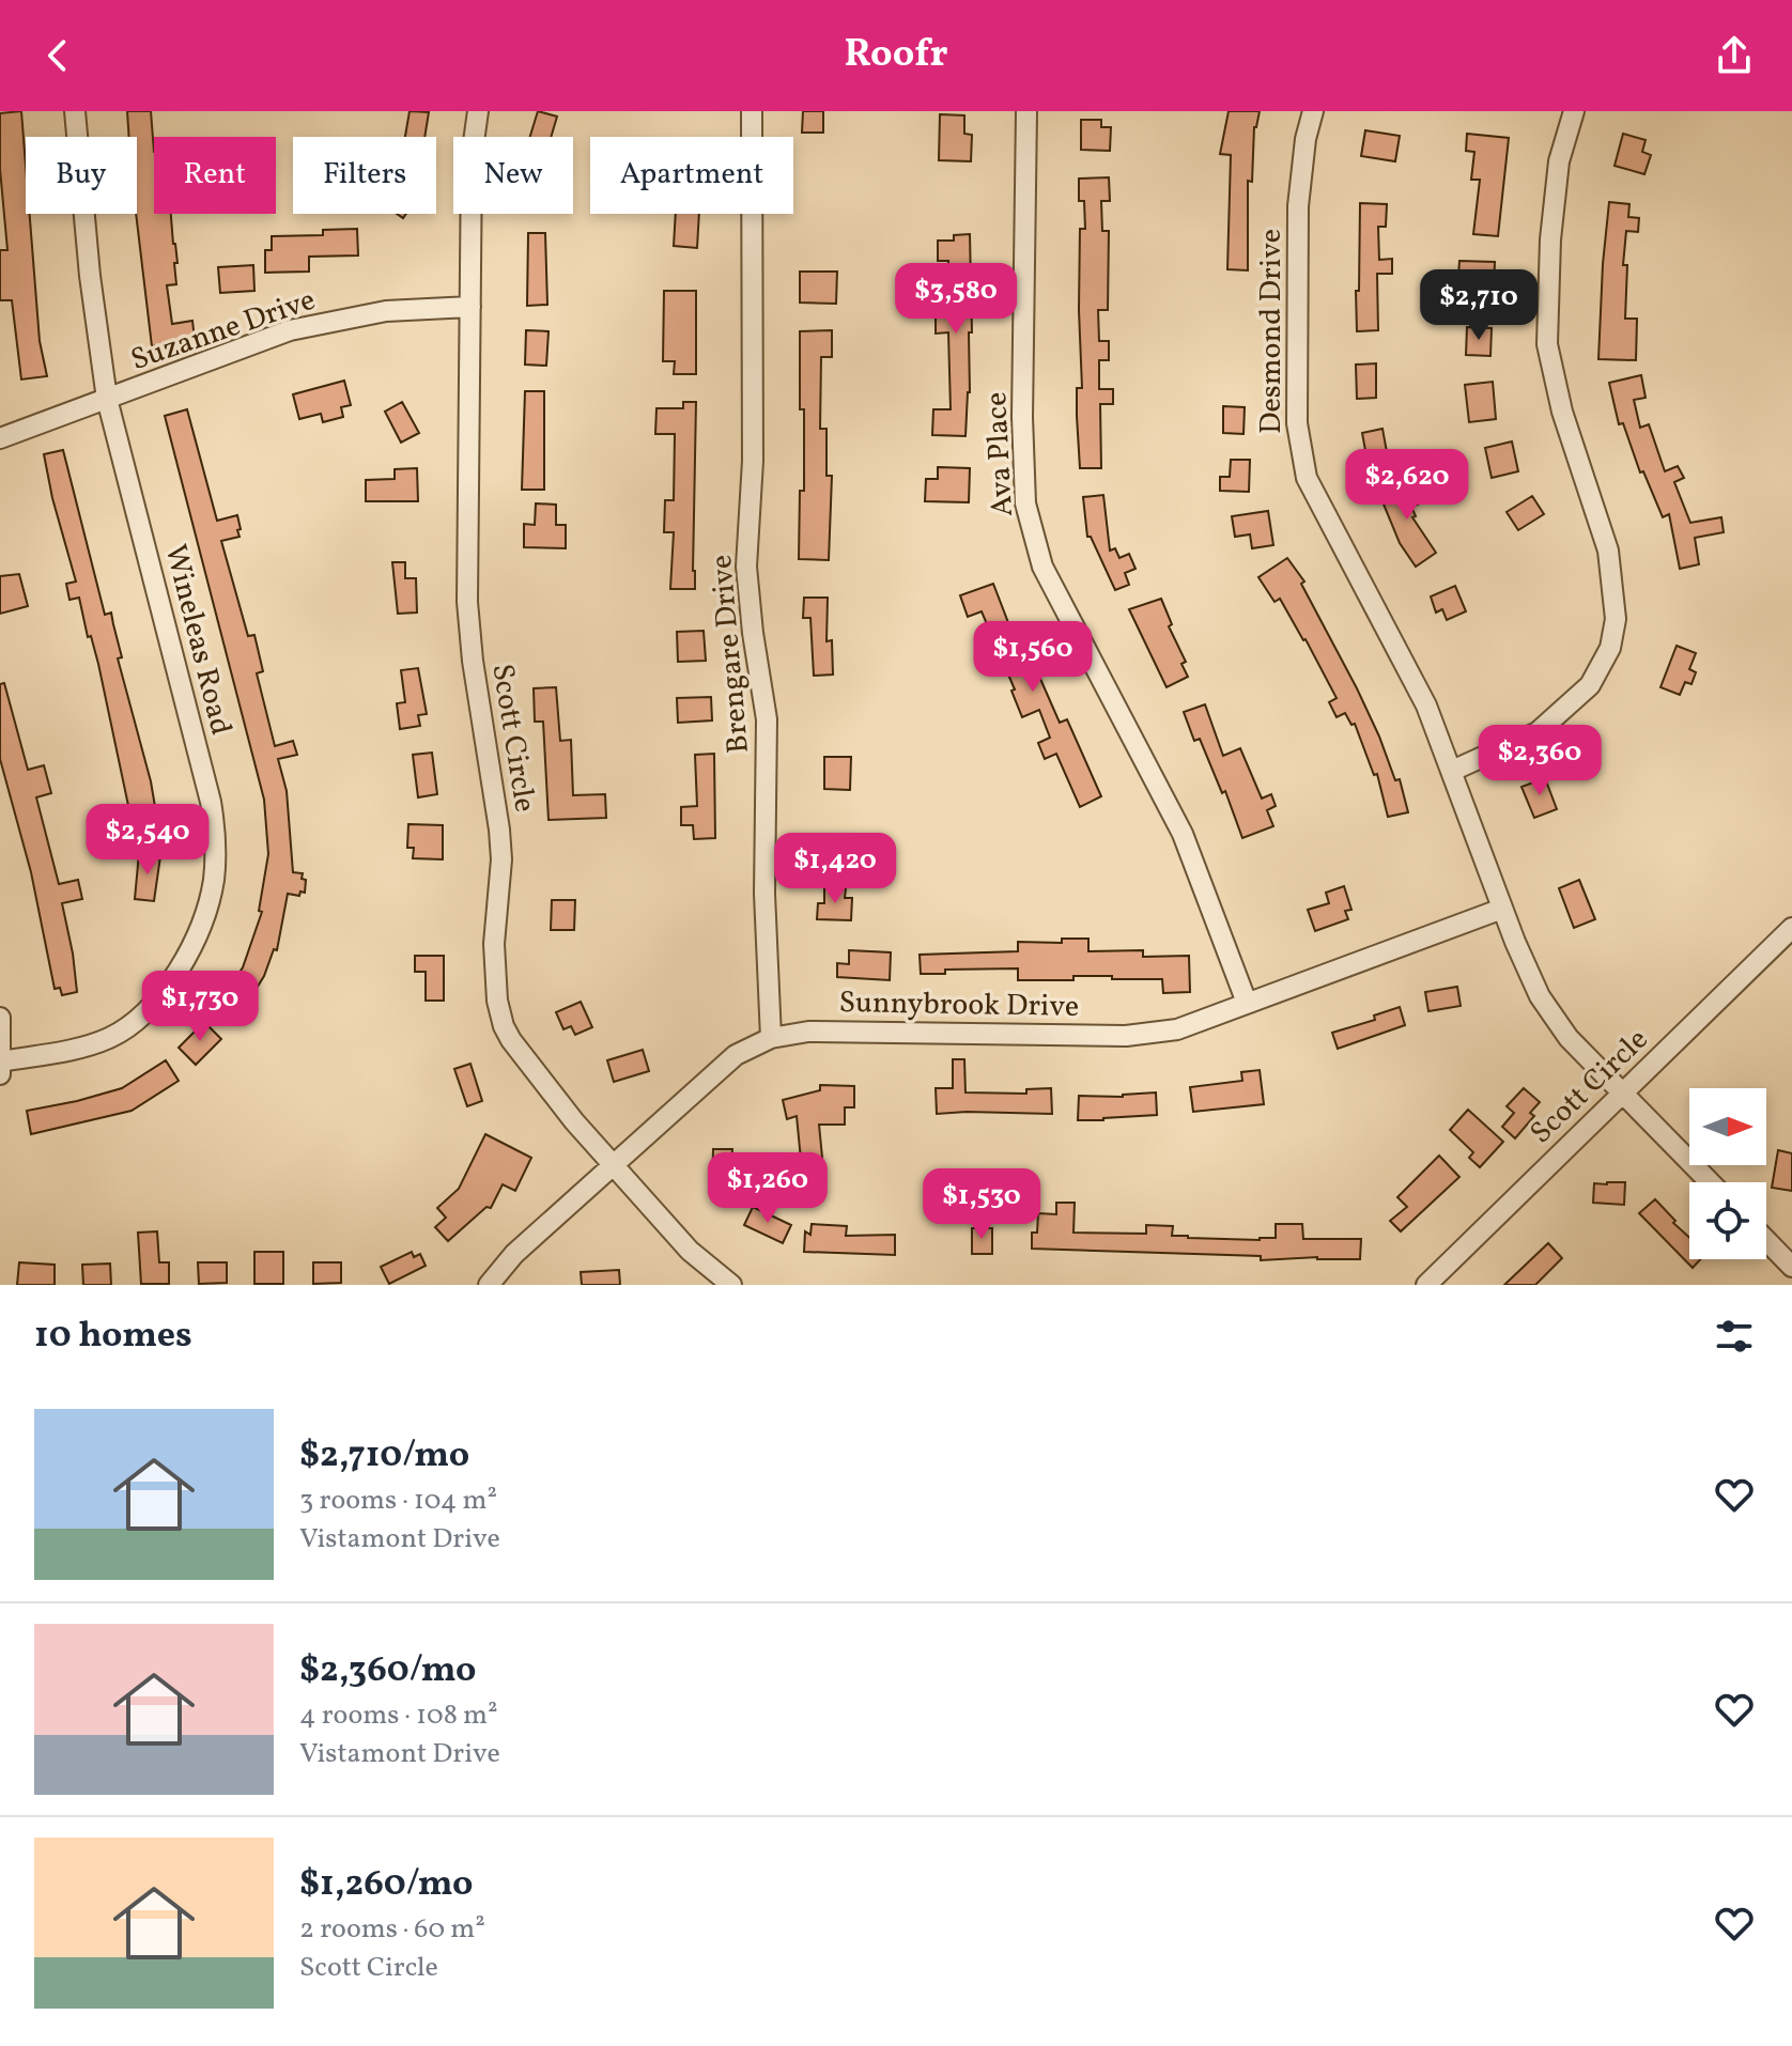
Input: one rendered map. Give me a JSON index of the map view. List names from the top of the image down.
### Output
{
  "streets": {
    "street": [
      "Suzanne Drive",
      "Desmond Drive",
      "Ava Place",
      "Wineleas Road",
      "Brengare Drive",
      "Scott Circle",
      "Sunnybrook Drive"
    ]
  },
  "crossings": [
    ["Suzanne Drive", "Wineleas Road"],
    ["Suzanne Drive", "Scott Circle"],
    ["Desmond Drive", "Scott Circle"],
    ["Desmond Drive", "Sunnybrook Drive"],
    ["Ava Place", "Sunnybrook Drive"],
    ["Brengare Drive", "Sunnybrook Drive"],
    ["Scott Circle", "Sunnybrook Drive"]
  ],
  "north": "right",
  "page": {
    "header": "Roofr",
    "chip": [
      "Buy",
      "Rent",
      "Filters",
      "New",
      "Apartment"
    ],
    "price": [
      "$3,580",
      "$2,710",
      "$2,620",
      "$1,560",
      "$2,360",
      "$2,540",
      "$1,420",
      "$1,730",
      "$1,260",
      "$1,530"
    ],
    "heading": "10 homes",
    "list": [
      {
        "name": "$2,710/mo",
        "note": "3 rooms · 104 m² · Vistamont Drive"
      },
      {
        "name": "$2,360/mo",
        "note": "4 rooms · 108 m² · Vistamont Drive"
      },
      {
        "name": "$1,260/mo",
        "note": "2 rooms · 60 m² · Scott Circle"
      }
    ]
  }
}
